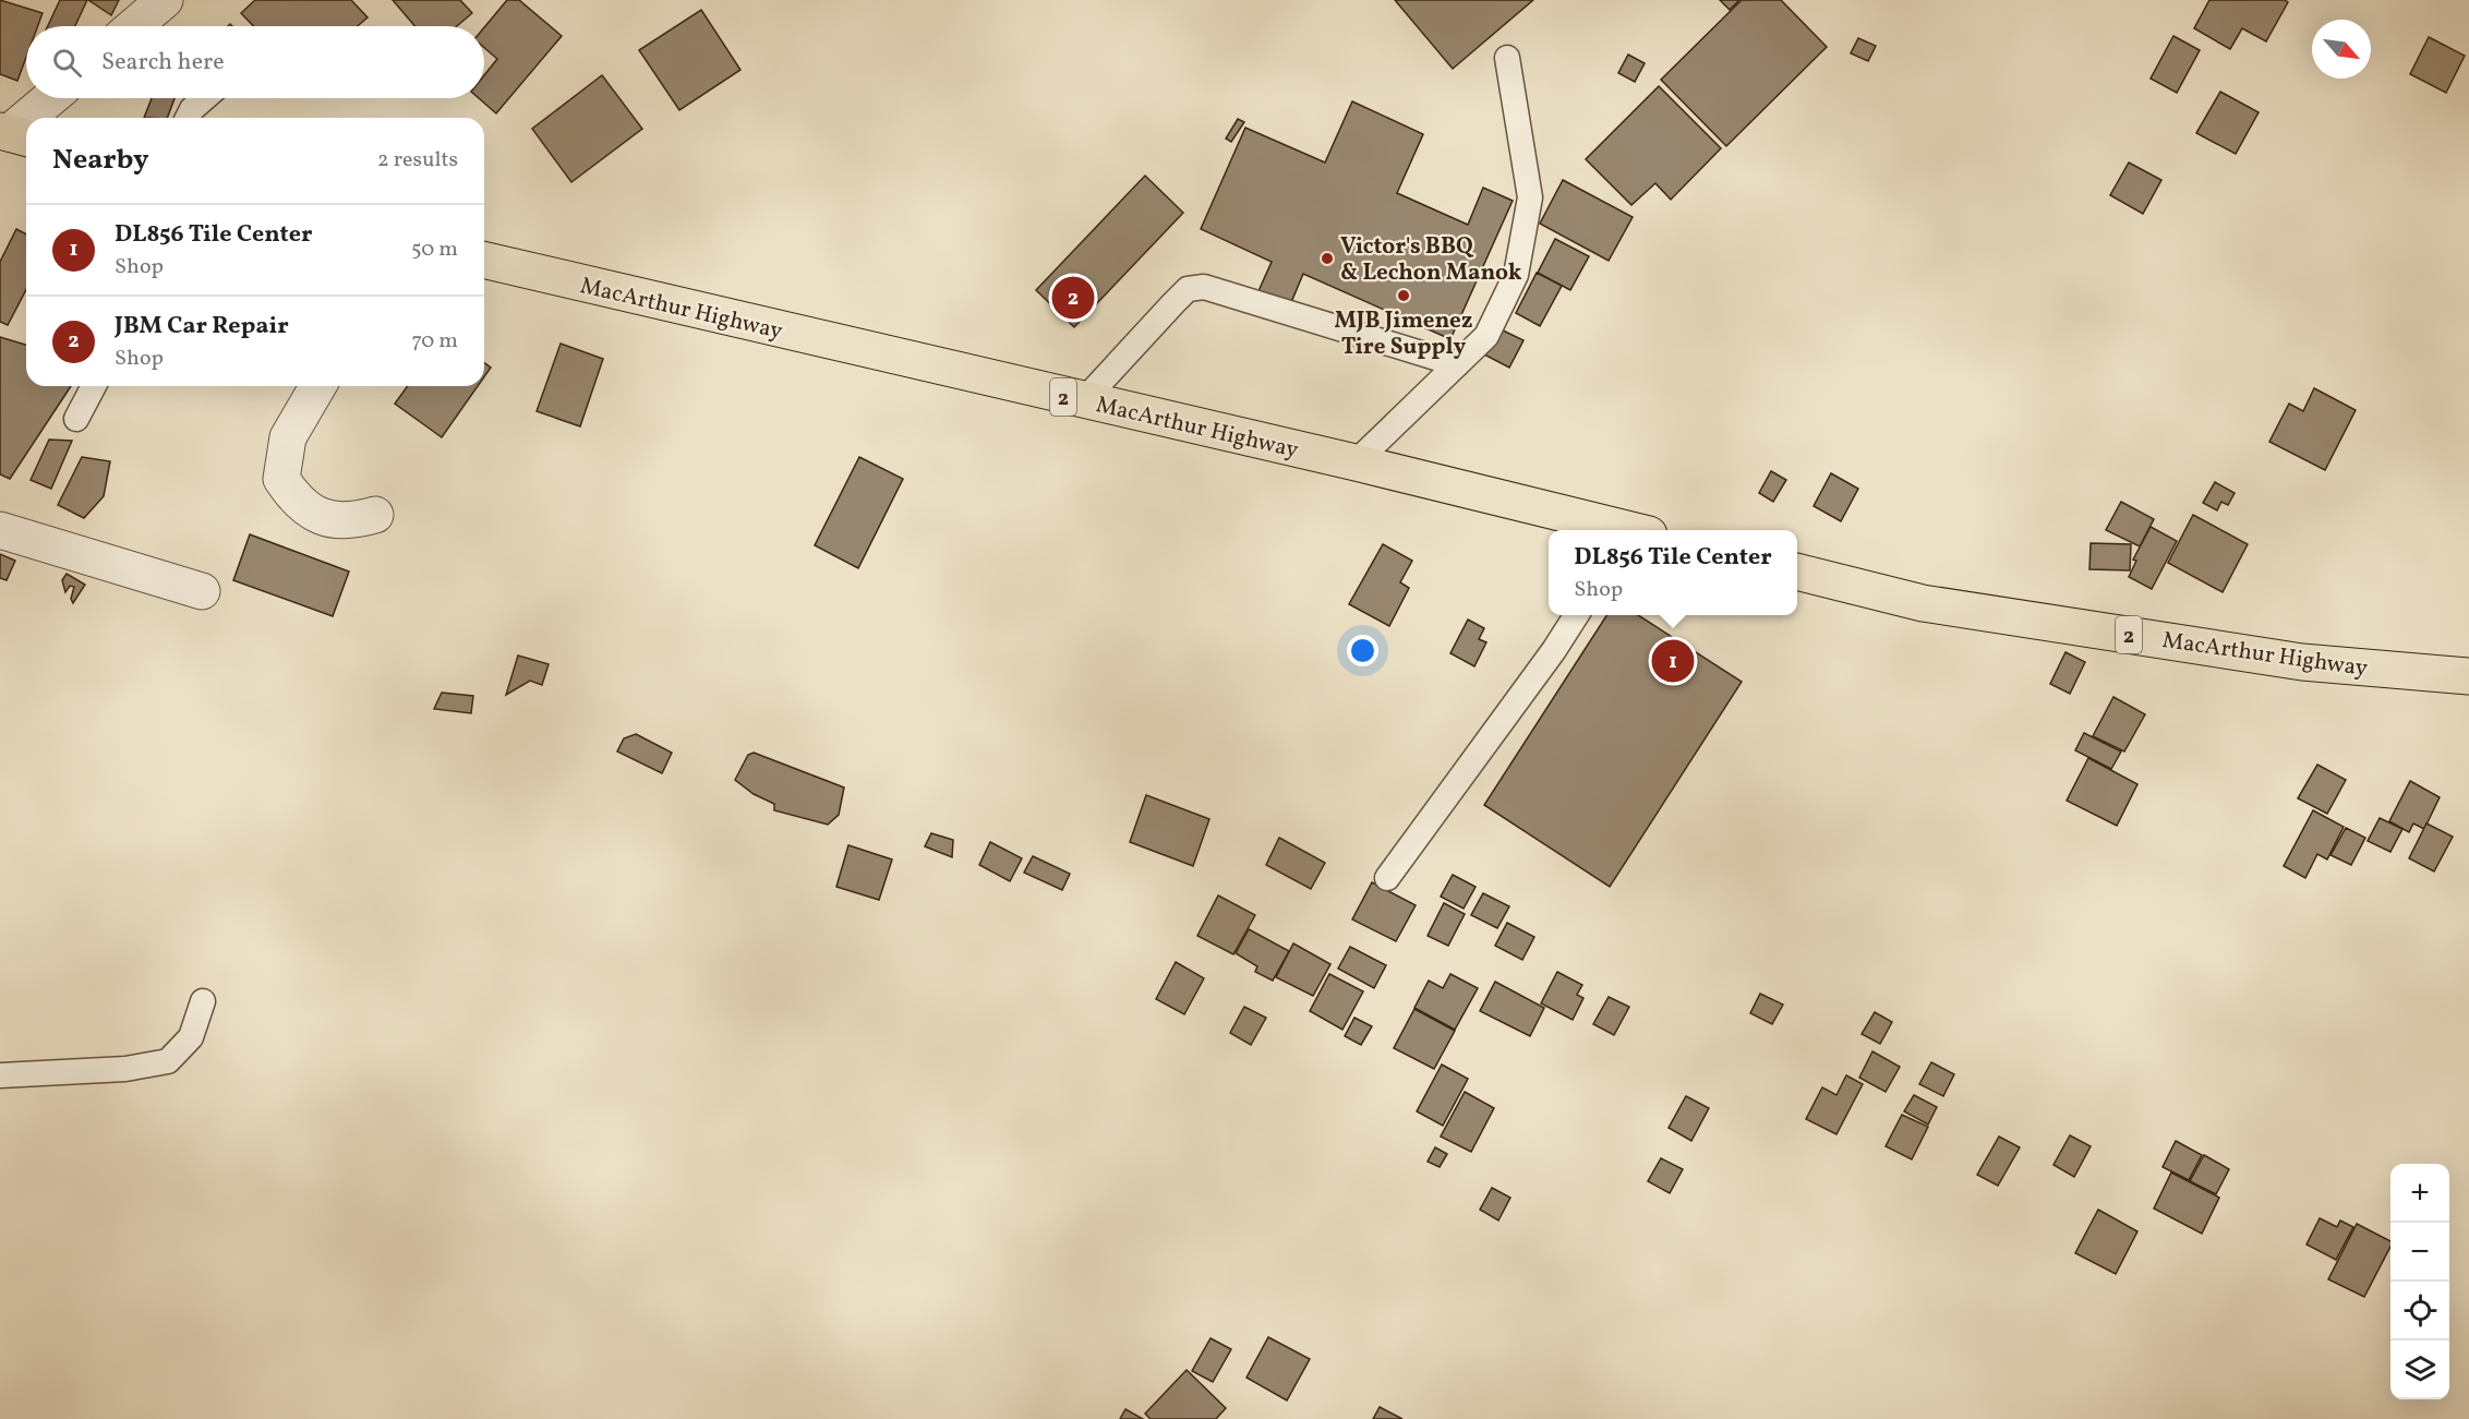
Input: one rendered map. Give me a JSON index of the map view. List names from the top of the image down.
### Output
{
  "streets": {
    "highway": ["MacArthur Highway", "2"]
  },
  "places": ["Victor's BBQ & Lechon Manok", "MJB Jimenez Tire Supply"],
  "north": "bottom right",
  "page": {
    "search": "Search here",
    "heading": ["Nearby", "2 results"],
    "list": [
      {
        "mark": "1",
        "name": "DL856 Tile Center",
        "note": "Shop",
        "value": "50 m"
      },
      {
        "mark": "2",
        "name": "JBM Car Repair",
        "note": "Shop",
        "value": "70 m"
      }
    ],
    "pins": ["2", "1"],
    "popup": ["DL856 Tile Center", "Shop"],
    "map_buttons": ["+", "−"]
  }
}
